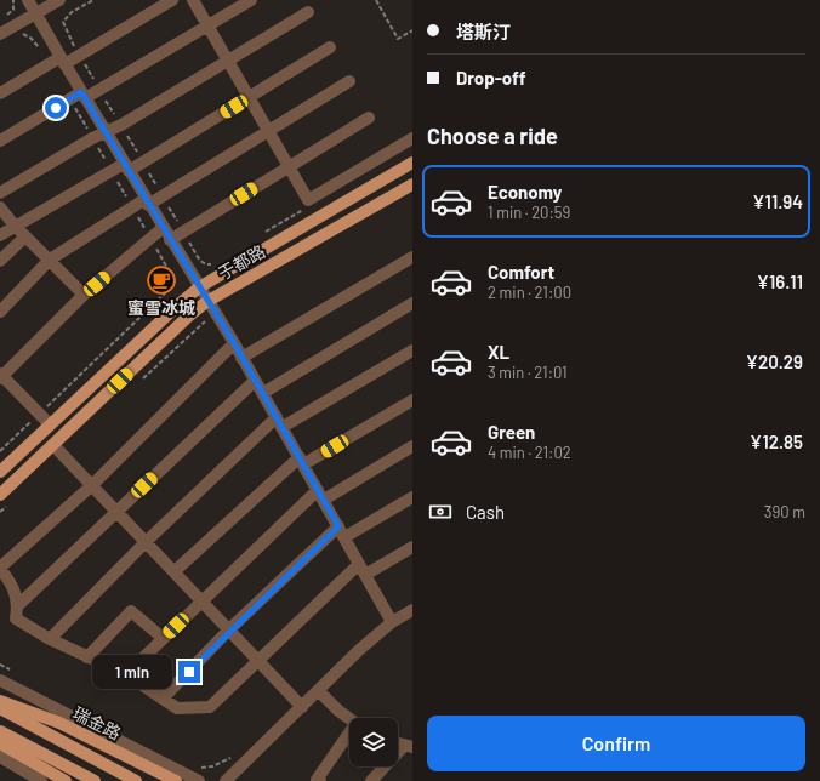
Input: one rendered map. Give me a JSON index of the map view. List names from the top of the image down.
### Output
{
  "streets": {
    "main road": ["于都路", "瑞金路"]
  },
  "places": {
    "cafe": ["蜜雪冰城"]
  },
  "page": {
    "banner": ["塔斯汀", "Drop-off"],
    "heading": "Choose a ride",
    "list": [
      {
        "name": "Economy",
        "note": "1 min · 20:59",
        "value": "¥11.94"
      },
      {
        "name": "Comfort",
        "note": "2 min · 21:00",
        "value": "¥16.11"
      },
      {
        "name": "XL",
        "note": "3 min · 21:01",
        "value": "¥20.29"
      },
      {
        "name": "Green",
        "note": "4 min · 21:02",
        "value": "¥12.85"
      }
    ],
    "pay": ["Cash", "390 m"],
    "bubble": "1 min",
    "buttons": "Confirm"
  }
}
